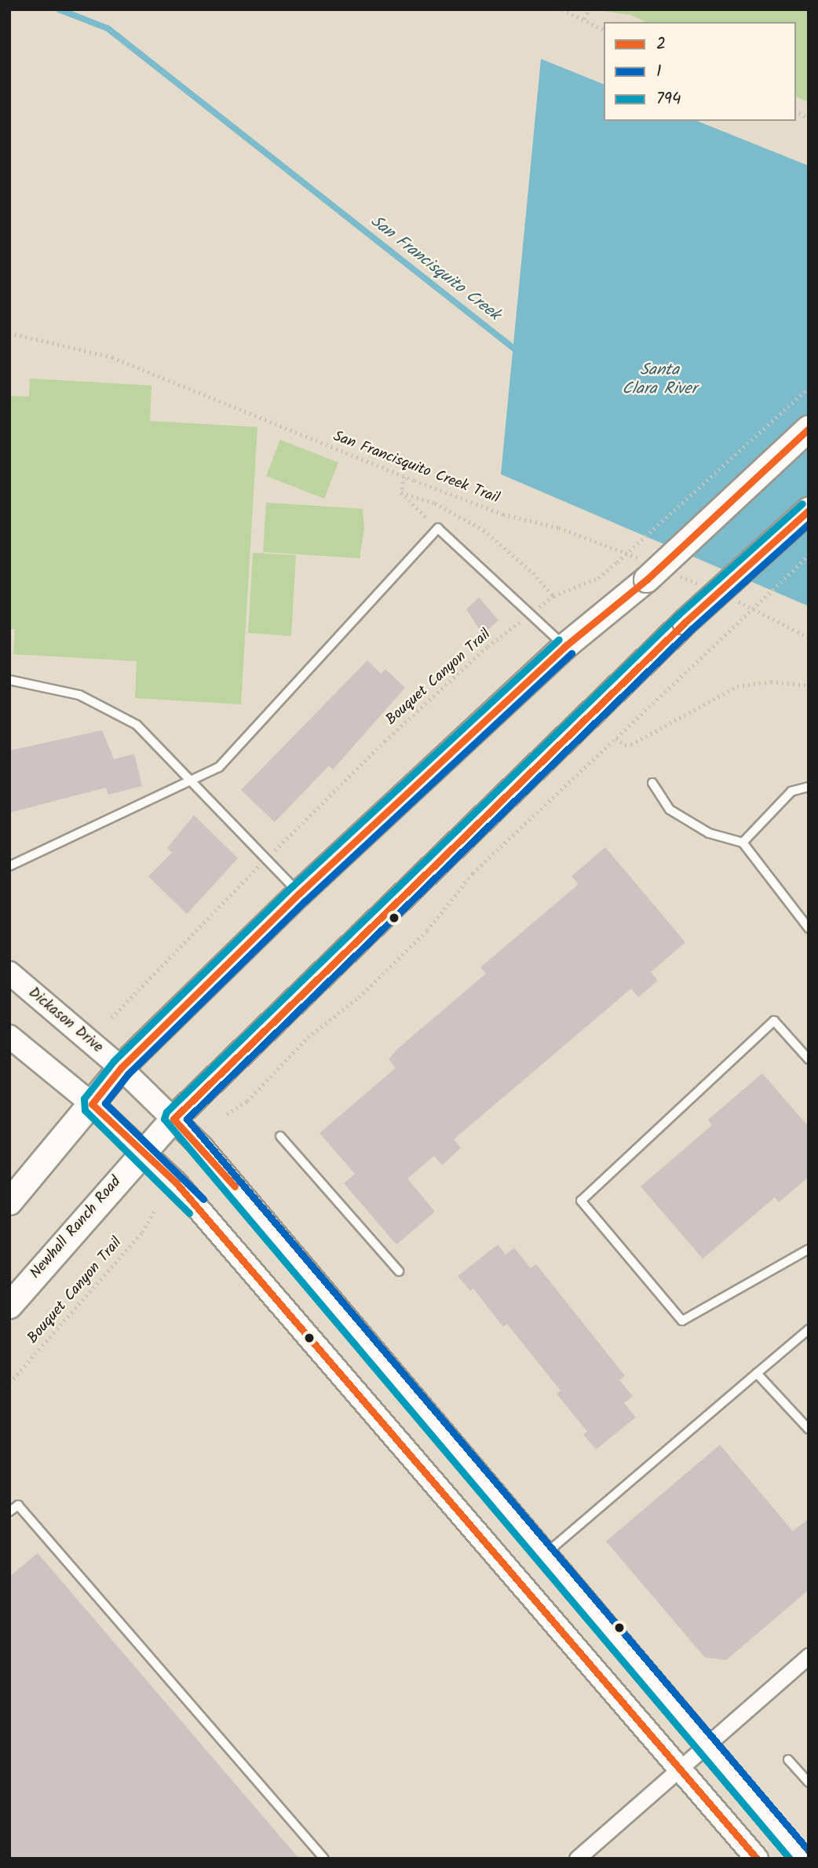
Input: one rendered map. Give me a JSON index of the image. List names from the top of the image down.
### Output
{
  "streets": {
    "main road": ["Newhall Ranch Road"],
    "street": ["Dickason Drive"],
    "path": ["San Francisquito Creek Trail", "Bouquet Canyon Trail"]
  },
  "crossings": [
    ["Dickason Drive", "Newhall Ranch Road"]
  ],
  "water": ["San Francisquito Creek", "Santa Clara River"],
  "lines": ["transit line 2", "transit line 794", "transit line 1"],
  "legend": ["2", "1", "794"]
}
